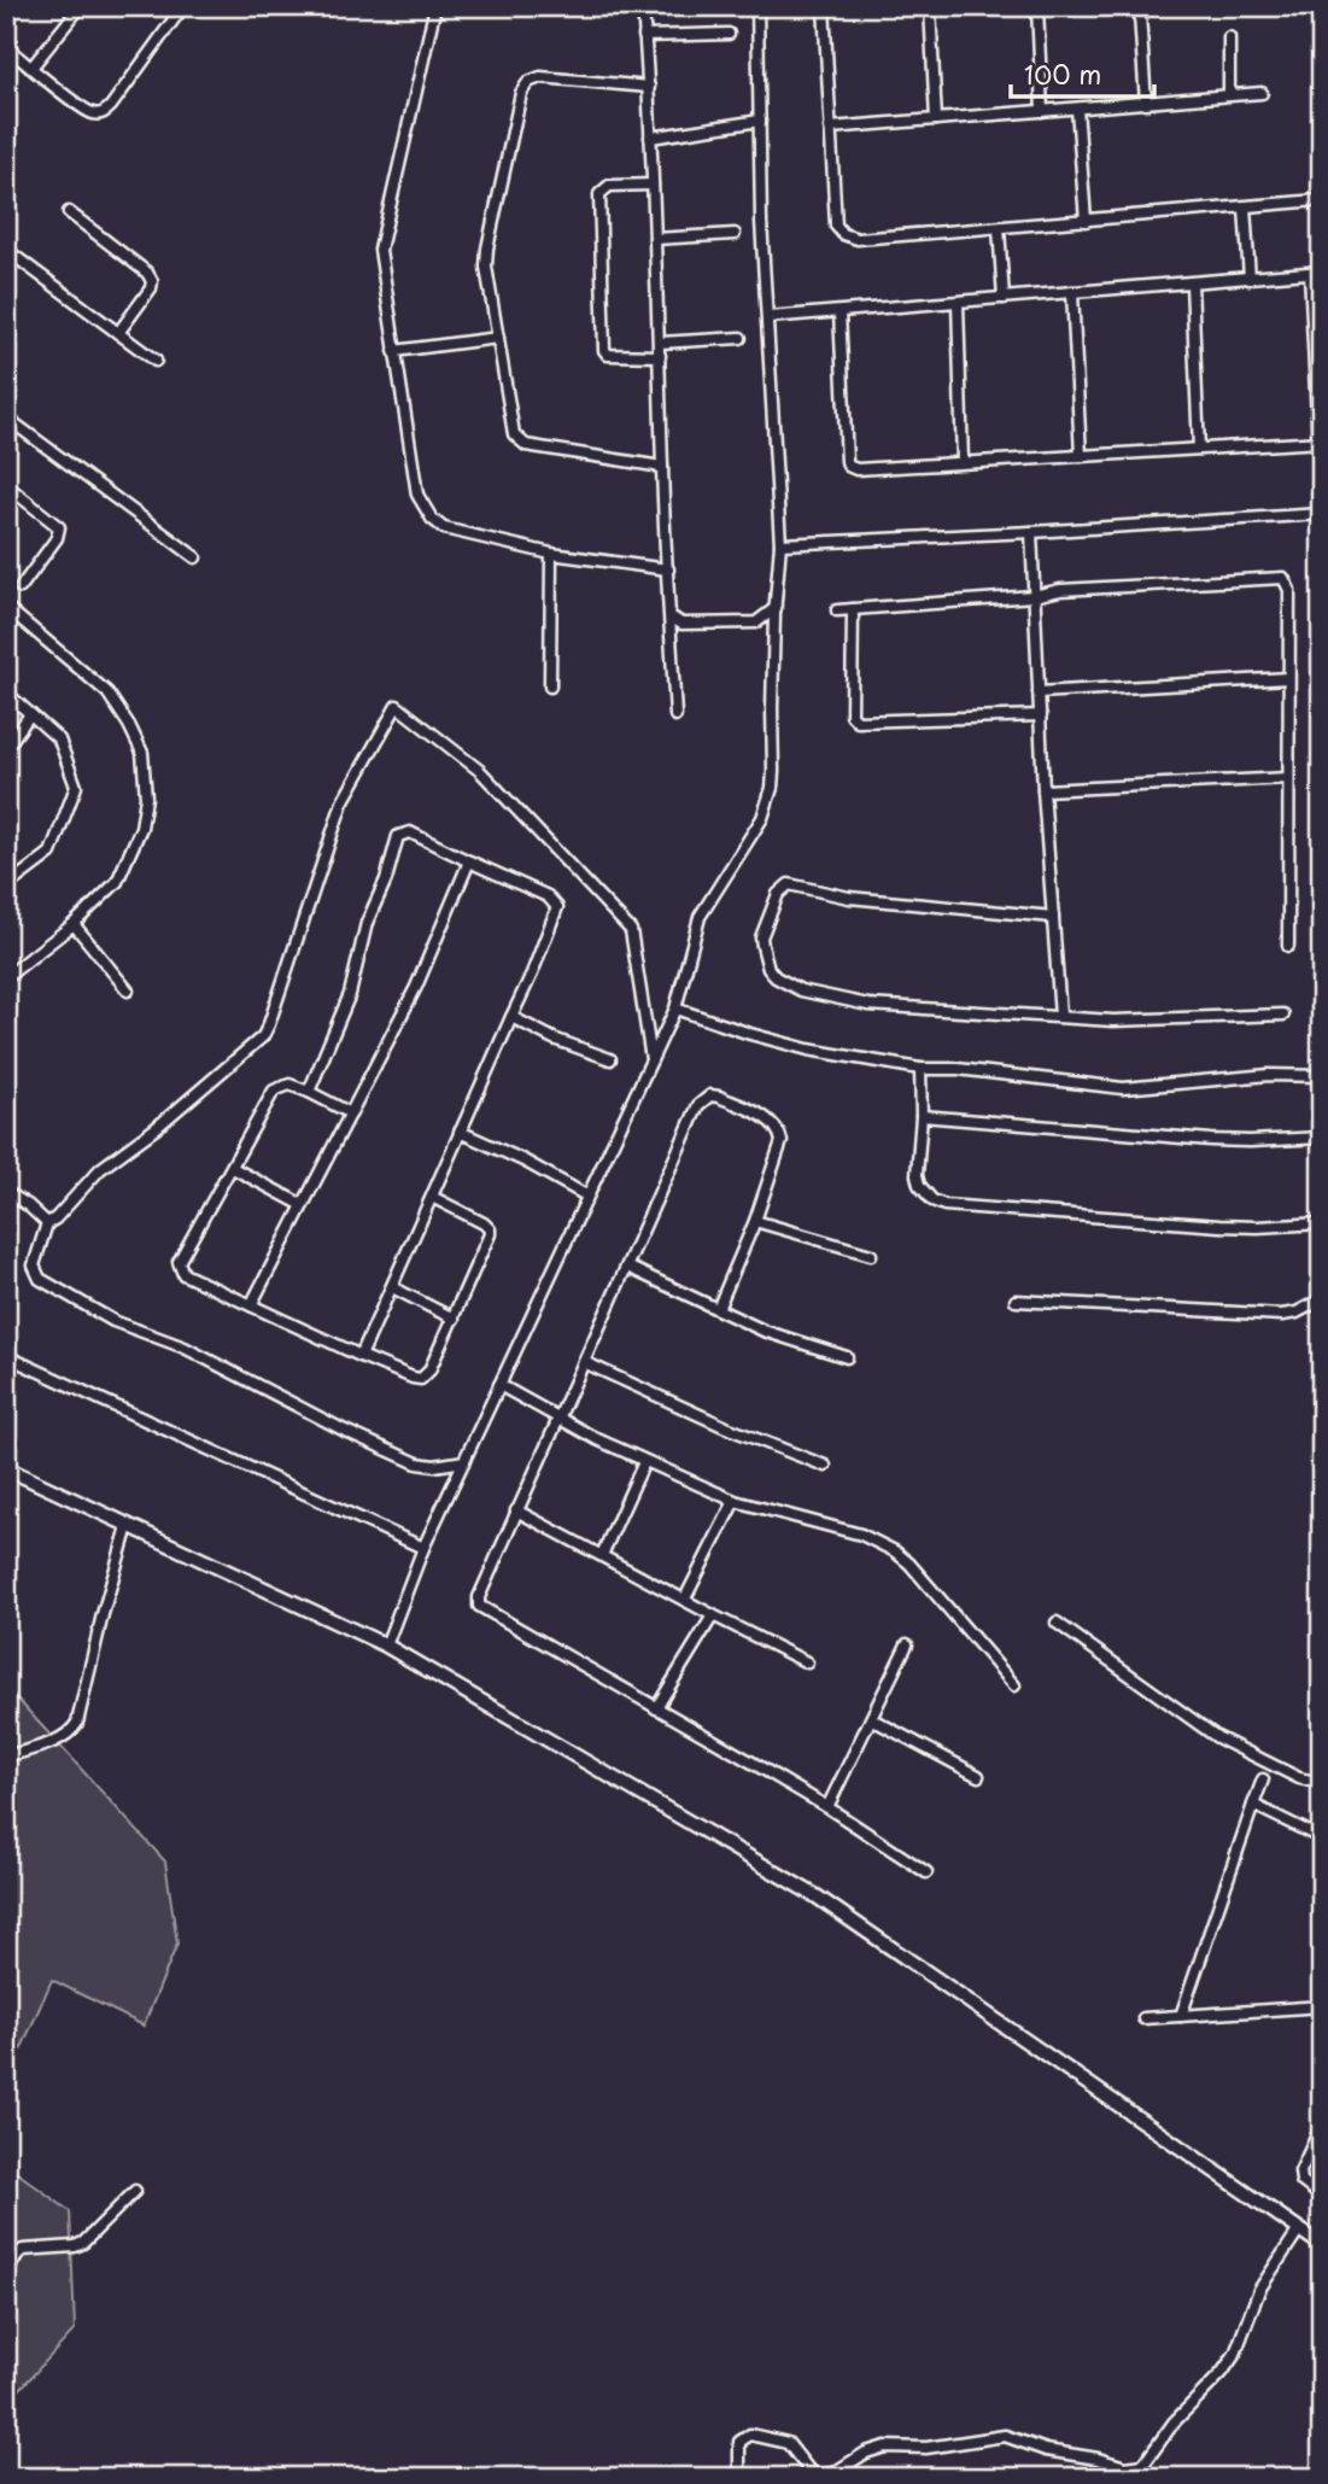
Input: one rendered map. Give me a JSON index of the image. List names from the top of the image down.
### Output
{
  "scale_bar": "100 m"
}
